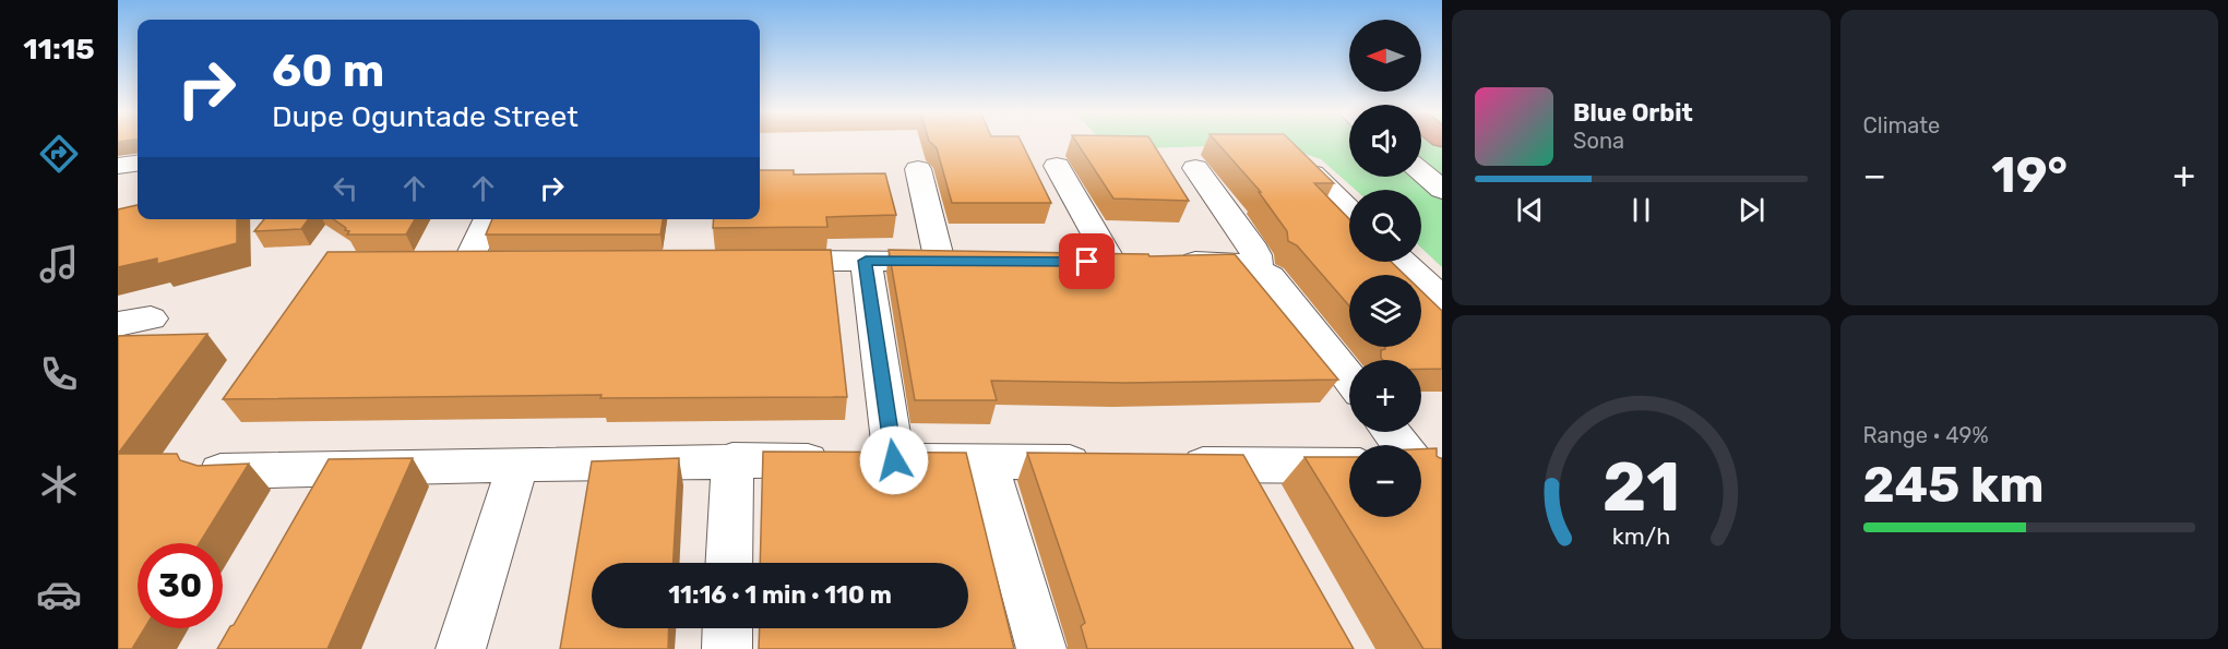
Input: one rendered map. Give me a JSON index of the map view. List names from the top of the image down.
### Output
{
  "north": "left",
  "page": {
    "tabs": "11:15",
    "tile": [
      "Climate",
      ["Range · 49%", "245 km"]
    ],
    "map_buttons": ["+", "−"],
    "turn": ["60 m", "Dupe Oguntade Street"],
    "song": ["Blue Orbit", "Sona"],
    "heat": ["−", "19°", "+"],
    "limit": "30",
    "trip": "11:16 · 1 min · 110 m",
    "gauge": ["21", "km/h"]
  }
}
